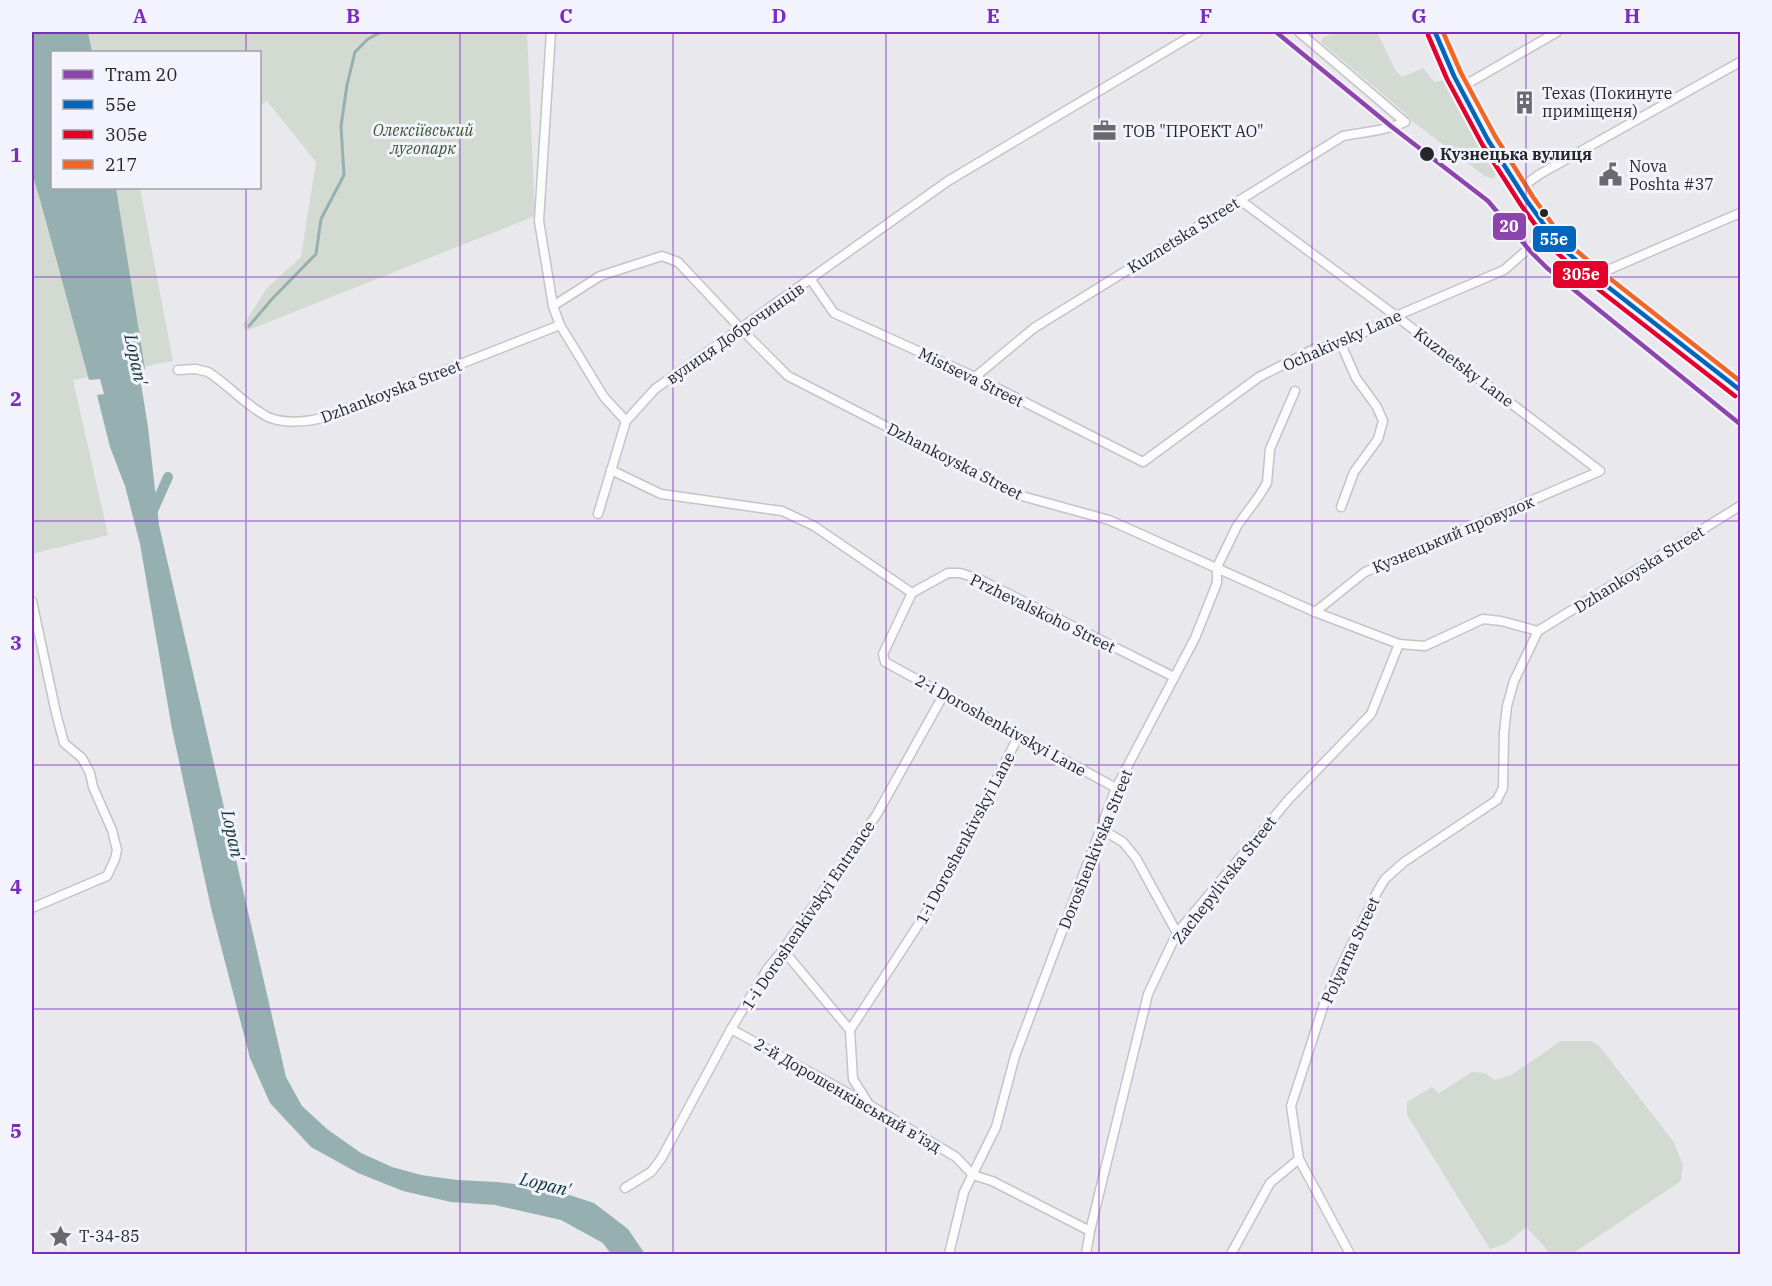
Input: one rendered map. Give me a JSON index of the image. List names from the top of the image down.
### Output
{
  "streets": {
    "street": [
      "Kuznetska Street",
      "вулиця Доброчинців",
      "Ochakivsky Lane",
      "Kuznetsky Lane",
      "Mistseva Street",
      "Dzhankoyska Street",
      "Przhevalskoho Street",
      "2-i Doroshenkivskyi Lane",
      "1-i Doroshenkivskyi Lane",
      "Doroshenkivska Street",
      "Zachepylivska Street",
      "1-i Doroshenkivskyi Entrance",
      "Polyarna Street",
      "2-й Дорошенківський в’їзд"
    ]
  },
  "crossings": [
    ["Kuznetska Street", "Kuznetsky Lane"],
    ["Kuznetska Street", "Mistseva Street"],
    ["вулиця Доброчинців", "Mistseva Street"],
    ["вулиця Доброчинців", "Dzhankoyska Street"],
    ["Ochakivsky Lane", "Kuznetsky Lane"],
    ["Ochakivsky Lane", "Mistseva Street"],
    ["Kuznetsky Lane", "Dzhankoyska Street"],
    ["Dzhankoyska Street", "Doroshenkivska Street"],
    ["Dzhankoyska Street", "Zachepylivska Street"],
    ["Dzhankoyska Street", "Polyarna Street"],
    ["Przhevalskoho Street", "2-i Doroshenkivskyi Lane"],
    ["Przhevalskoho Street", "Doroshenkivska Street"],
    ["2-i Doroshenkivskyi Lane", "1-i Doroshenkivskyi Lane"],
    ["2-i Doroshenkivskyi Lane", "Doroshenkivska Street"],
    ["2-i Doroshenkivskyi Lane", "1-i Doroshenkivskyi Entrance"],
    ["Doroshenkivska Street", "2-й Дорошенківський в’їзд"],
    ["Zachepylivska Street", "2-й Дорошенківський в’їзд"],
    ["1-i Doroshenkivskyi Entrance", "2-й Дорошенківський в’їзд"]
  ],
  "water": ["Lopan'"],
  "parks": ["Олексіївський лугопарк"],
  "places": {
    "building": ["Texas (Покинуте приміщеня)"],
    "office": ["ТОВ \"ПРОЕКТ АО\""],
    "other": ["Кузнецька вулиця"],
    "public building": ["Nova Poshta #37"],
    "place": ["Т-34-85"]
  },
  "lines": [
    "tram line 20",
    "transit line 55е",
    "transit line 217",
    "transit line 305e"
  ],
  "legend": [
    "Tram 20",
    "55е",
    "305e",
    "217"
  ],
  "grid": {
    "columns": [
      "A",
      "B",
      "C",
      "D",
      "E",
      "F",
      "G",
      "H"
    ],
    "rows": [
      "1",
      "2",
      "3",
      "4",
      "5"
    ]
  }
}
